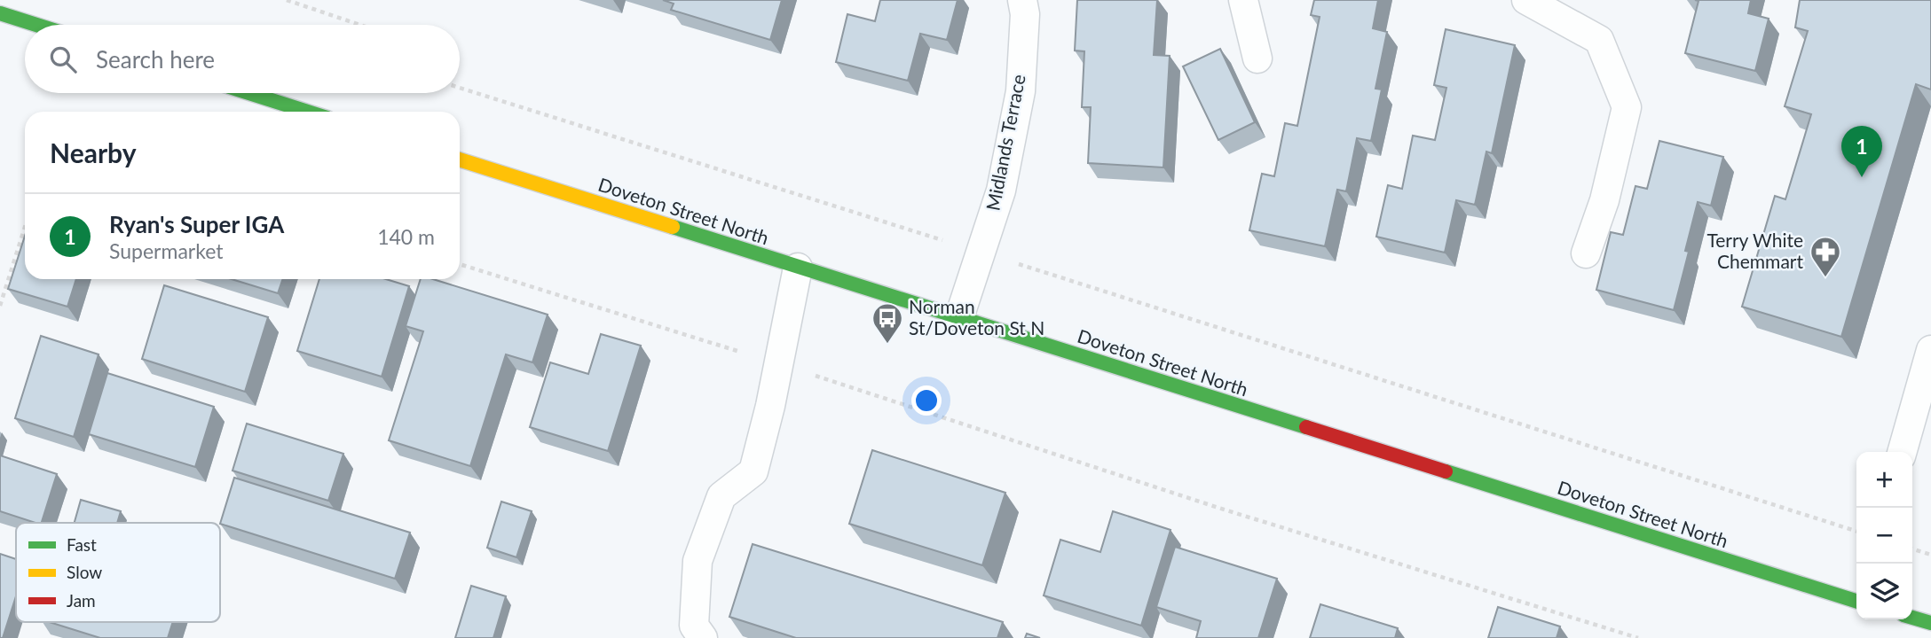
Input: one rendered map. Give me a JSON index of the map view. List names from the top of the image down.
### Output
{
  "streets": {
    "main road": ["Doveton Street North"],
    "lane": ["Midlands Terrace"]
  },
  "crossings": [
    ["Midlands Terrace", "Doveton Street North"]
  ],
  "places": {
    "pharmacy": ["Terry White Chemmart"],
    "bus stop": ["Norman St/Doveton St N"]
  },
  "legend": ["Fast", "Slow", "Jam"],
  "page": {
    "search": "Search here",
    "heading": "Nearby",
    "pins": "1",
    "list": [
      {
        "mark": "1",
        "name": "Ryan's Super IGA",
        "note": "Supermarket",
        "value": "140 m"
      }
    ],
    "map_buttons": ["+", "−"]
  }
}
